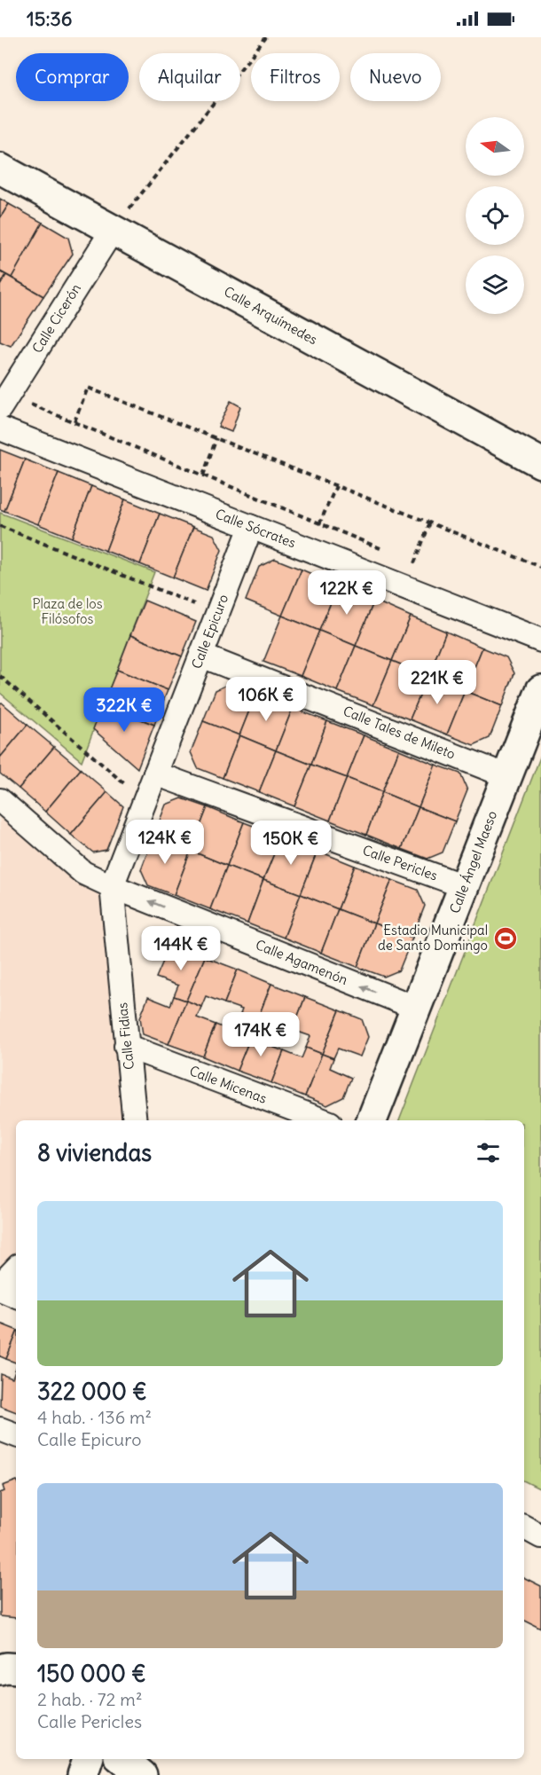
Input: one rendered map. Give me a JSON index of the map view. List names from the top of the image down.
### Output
{
  "streets": {
    "street": [
      "Calle Arquímedes",
      "Calle Cicerón",
      "Calle Sócrates",
      "Calle Epicuro",
      "Calle Tales de Mileto",
      "Calle Ángel Maeso",
      "Calle Pericles",
      "Calle Agamenón",
      "Calle Fidias",
      "Calle Micenas"
    ]
  },
  "crossings": [
    ["Calle Arquímedes", "Calle Cicerón"],
    ["Calle Sócrates", "Calle Epicuro"],
    ["Calle Epicuro", "Calle Tales de Mileto"],
    ["Calle Epicuro", "Calle Pericles"],
    ["Calle Epicuro", "Calle Agamenón"],
    ["Calle Epicuro", "Calle Fidias"],
    ["Calle Tales de Mileto", "Calle Ángel Maeso"],
    ["Calle Ángel Maeso", "Calle Pericles"],
    ["Calle Ángel Maeso", "Calle Agamenón"],
    ["Calle Agamenón", "Calle Fidias"],
    ["Calle Fidias", "Calle Micenas"]
  ],
  "one_way": ["Calle Agamenón"],
  "parks": ["Plaza de los Filósofos"],
  "places": {
    "sports": ["Estadio Municipal de Santo Domingo"]
  },
  "north": "left",
  "page": {
    "status": "15:36",
    "chip": [
      "Comprar",
      "Alquilar",
      "Filtros",
      "Nuevo"
    ],
    "price": [
      "122K €",
      "221K €",
      "106K €",
      "322K €",
      "124K €",
      "150K €",
      "144K €",
      "174K €"
    ],
    "heading": "8 viviendas",
    "list": [
      {
        "name": "322 000 €",
        "note": "4 hab. · 136 m² · Calle Epicuro"
      },
      {
        "name": "150 000 €",
        "note": "2 hab. · 72 m² · Calle Pericles"
      }
    ]
  }
}
